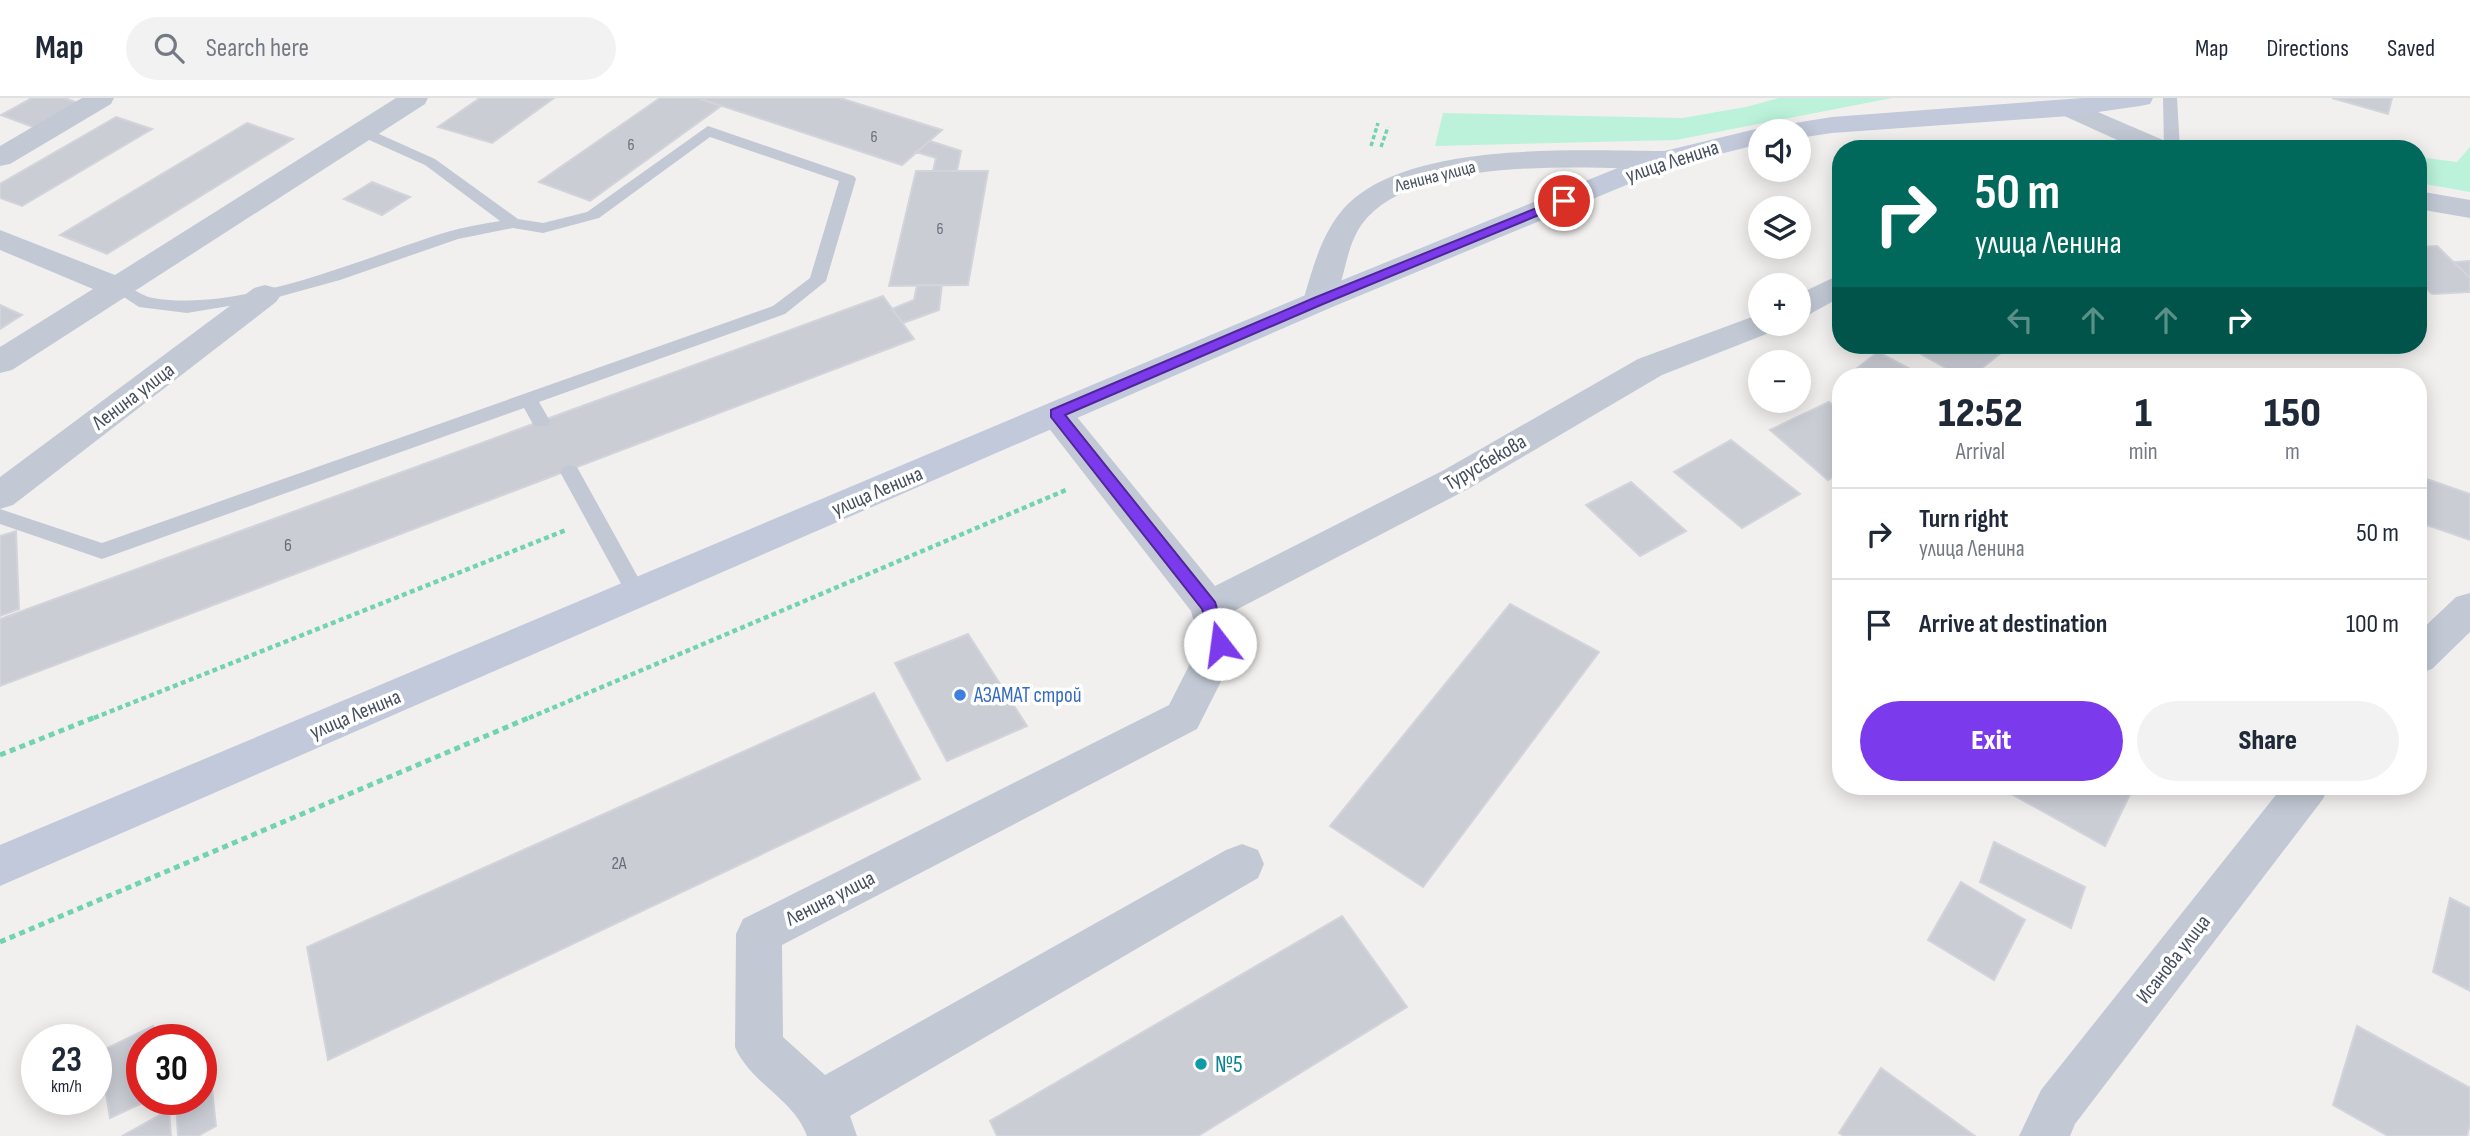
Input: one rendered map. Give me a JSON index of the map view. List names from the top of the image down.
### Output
{
  "streets": {
    "main road": ["улица Ленина"],
    "street": ["Ленина улица", "Турусбекова", "Исанова улица"]
  },
  "crossings": [
    ["улица Ленина", "Ленина улица"],
    ["Ленина улица", "Турусбекова"]
  ],
  "places": ["АЗАМАТ строй", "№5"],
  "house_numbers": [
    "6",
    "6",
    "6",
    "6",
    "2A"
  ],
  "page": {
    "header": "Map",
    "search": "Search here",
    "nav": ["Map", "Directions", "Saved"],
    "map_buttons": ["+", "−"],
    "turn": ["50 m", "улица Ленина"],
    "eta": [
      "12:52",
      "Arrival",
      "1",
      "min",
      "150",
      "m"
    ],
    "list": [
      {
        "name": "Turn right",
        "note": "улица Ленина",
        "value": "50 m"
      },
      {
        "name": "Arrive at destination",
        "value": "100 m"
      }
    ],
    "buttons": ["Exit", "Share"],
    "speed": "23 km/h",
    "limit": "30"
  }
}
